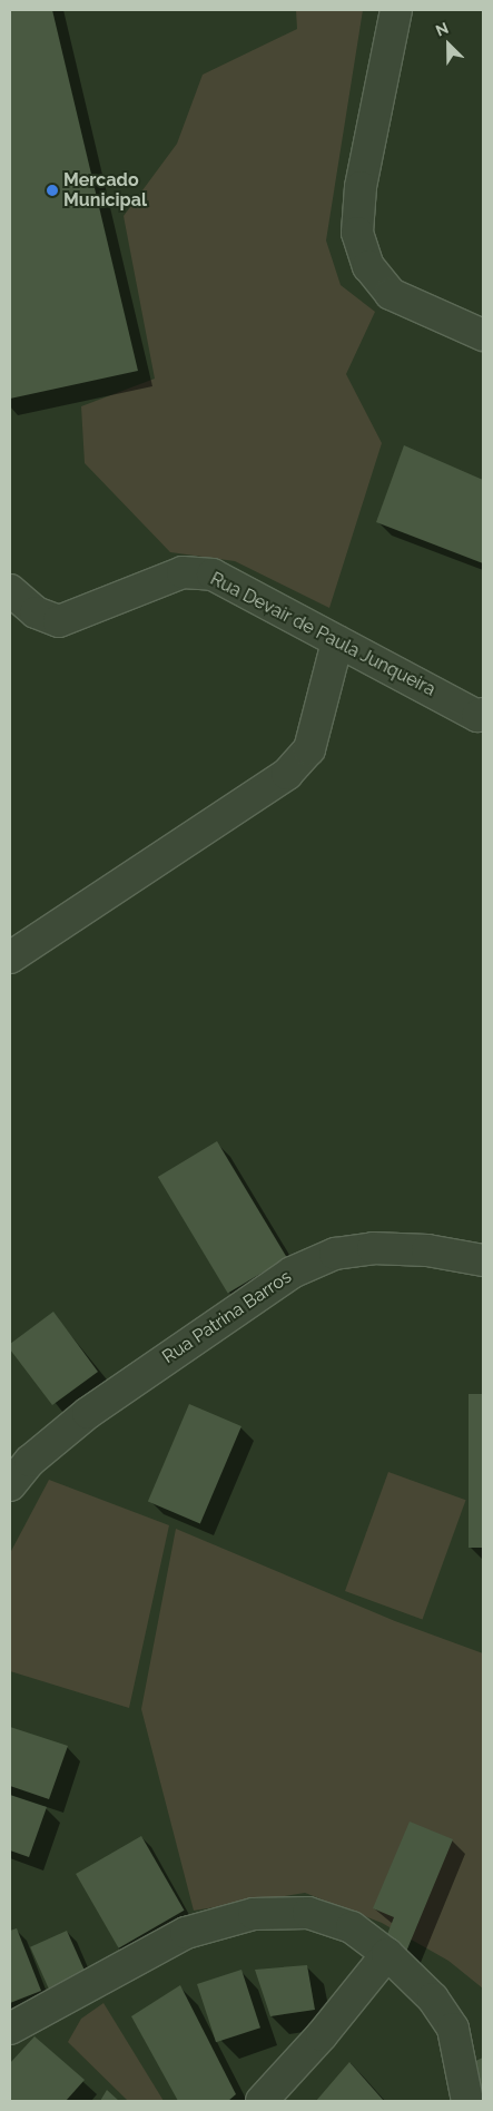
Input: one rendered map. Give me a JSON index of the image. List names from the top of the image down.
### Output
{
  "streets": {
    "street": ["Rua Devair de Paula Junqueira", "Rua Patrina Barros"]
  },
  "places": ["Mercado Municipal"],
  "north": "top left"
}
